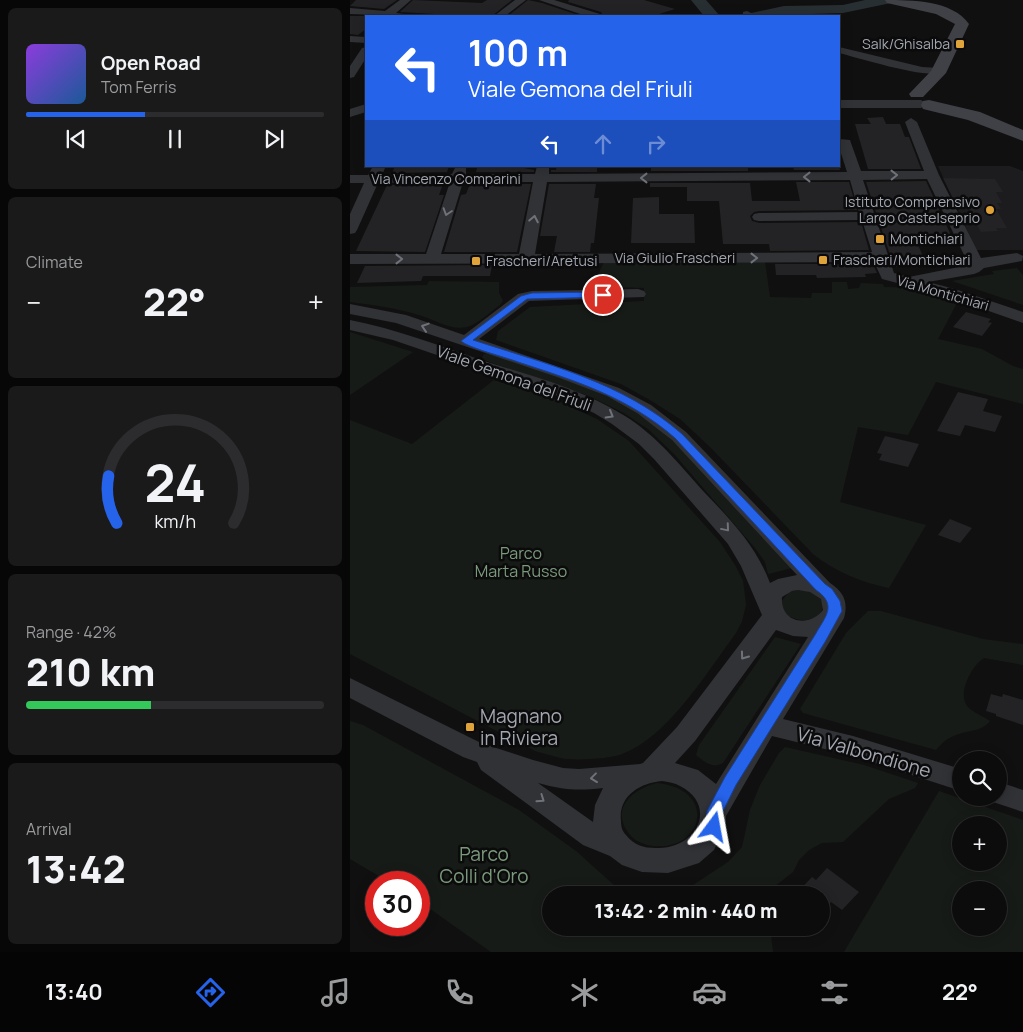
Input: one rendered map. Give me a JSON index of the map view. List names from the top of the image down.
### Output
{
  "streets": {
    "street": [
      "Via Vincenzo Comparini",
      "Via Giulio Frascheri",
      "Via Montichiari",
      "Viale Gemona del Friuli",
      "Via Valbondione"
    ]
  },
  "crossings": [
    ["Via Vincenzo Comparini", "Via Montichiari"],
    ["Via Giulio Frascheri", "Via Montichiari"]
  ],
  "parks": ["Parco Marta Russo", "Parco Colli d'Oro"],
  "places": {
    "transit": [
      "Salk/Ghisalba",
      "Montichiari",
      "Frascheri/Montichiari",
      "Frascheri/Aretusi",
      "Magnano in Riviera"
    ],
    "other": ["Istituto Comprensivo Largo Castelseprio"]
  },
  "page": {
    "turn": ["100 m", "Viale Gemona del Friuli"],
    "song": ["Open Road", "Tom Ferris"],
    "tile": [
      "Climate",
      ["Range · 42%", "210 km"],
      ["Arrival", "13:42"]
    ],
    "heat": ["−", "22°", "+"],
    "map_buttons": ["+", "−"],
    "limit": "30",
    "trip": "13:42 · 2 min · 440 m",
    "tabs": ["13:40", "22°"],
    "gauge": ["24", "km/h"]
  }
}
